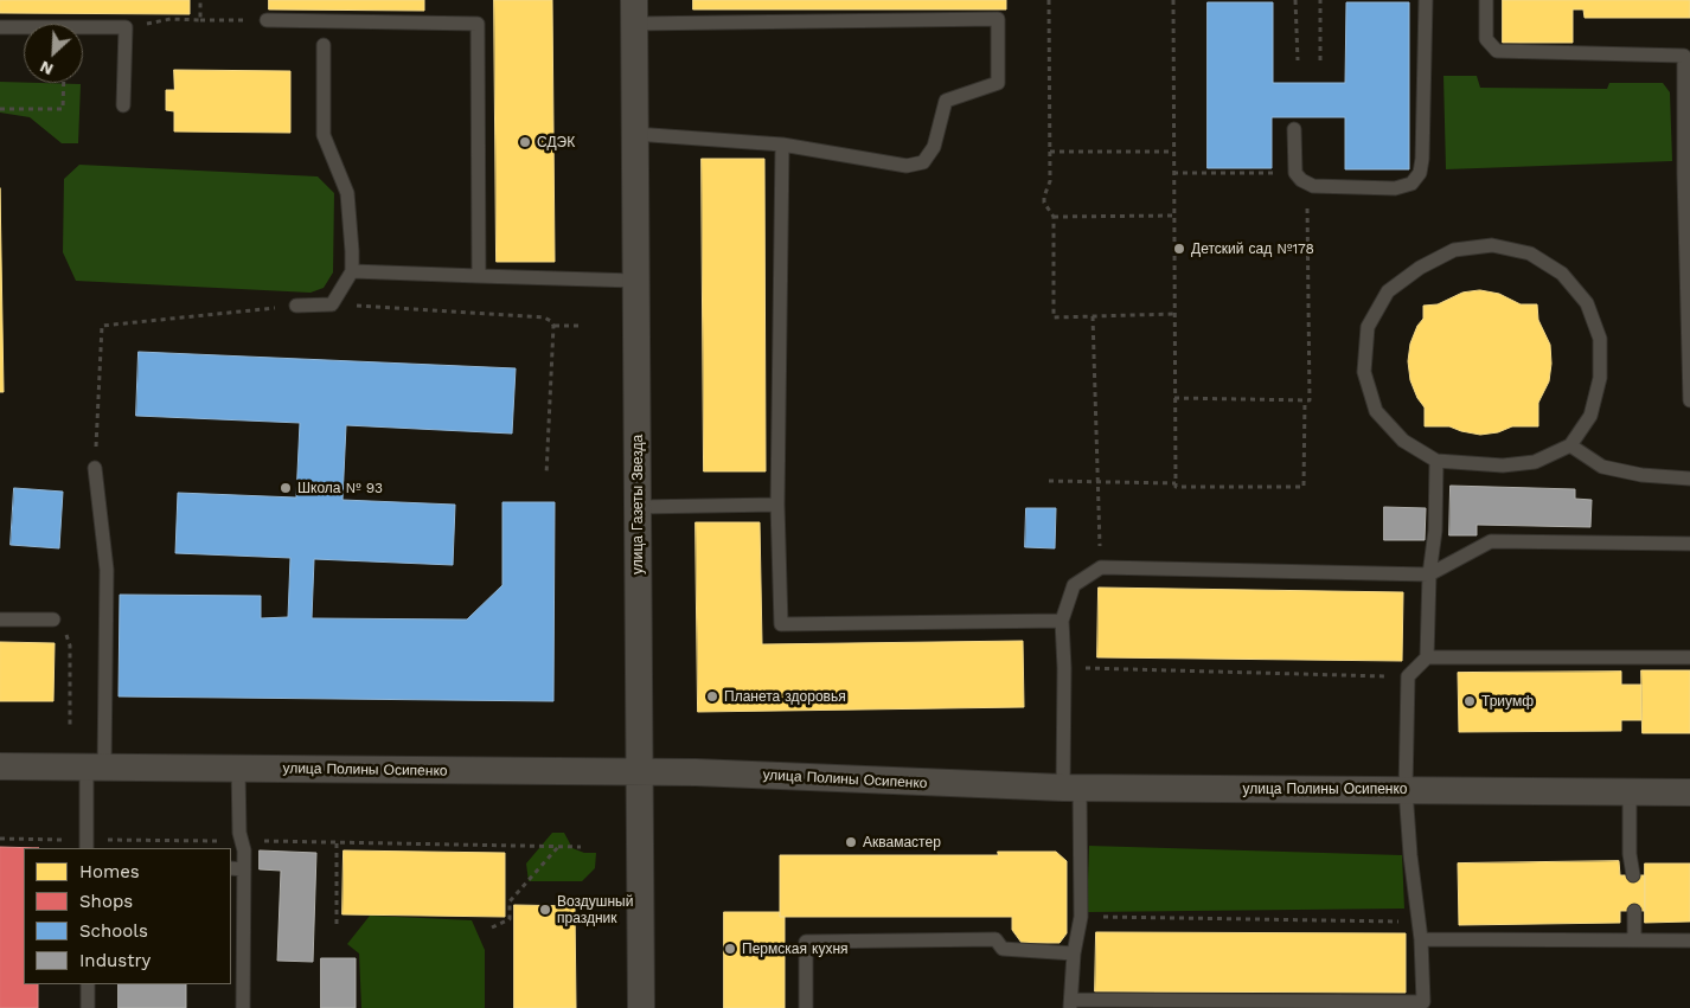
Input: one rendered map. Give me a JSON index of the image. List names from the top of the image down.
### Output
{
  "streets": {
    "street": ["улица Газеты Звезда", "улица Полины Осипенко"]
  },
  "crossings": [
    ["улица Газеты Звезда", "улица Полины Осипенко"]
  ],
  "places": [
    "СДЭК",
    "Детский сад №178",
    "Школа № 93",
    "Планета здоровья",
    "Триумф",
    "Аквамастер",
    "Воздушный праздник",
    "Пермская кухня"
  ],
  "legend": [
    "Homes",
    "Shops",
    "Schools",
    "Industry"
  ],
  "north": "bottom left"
}
